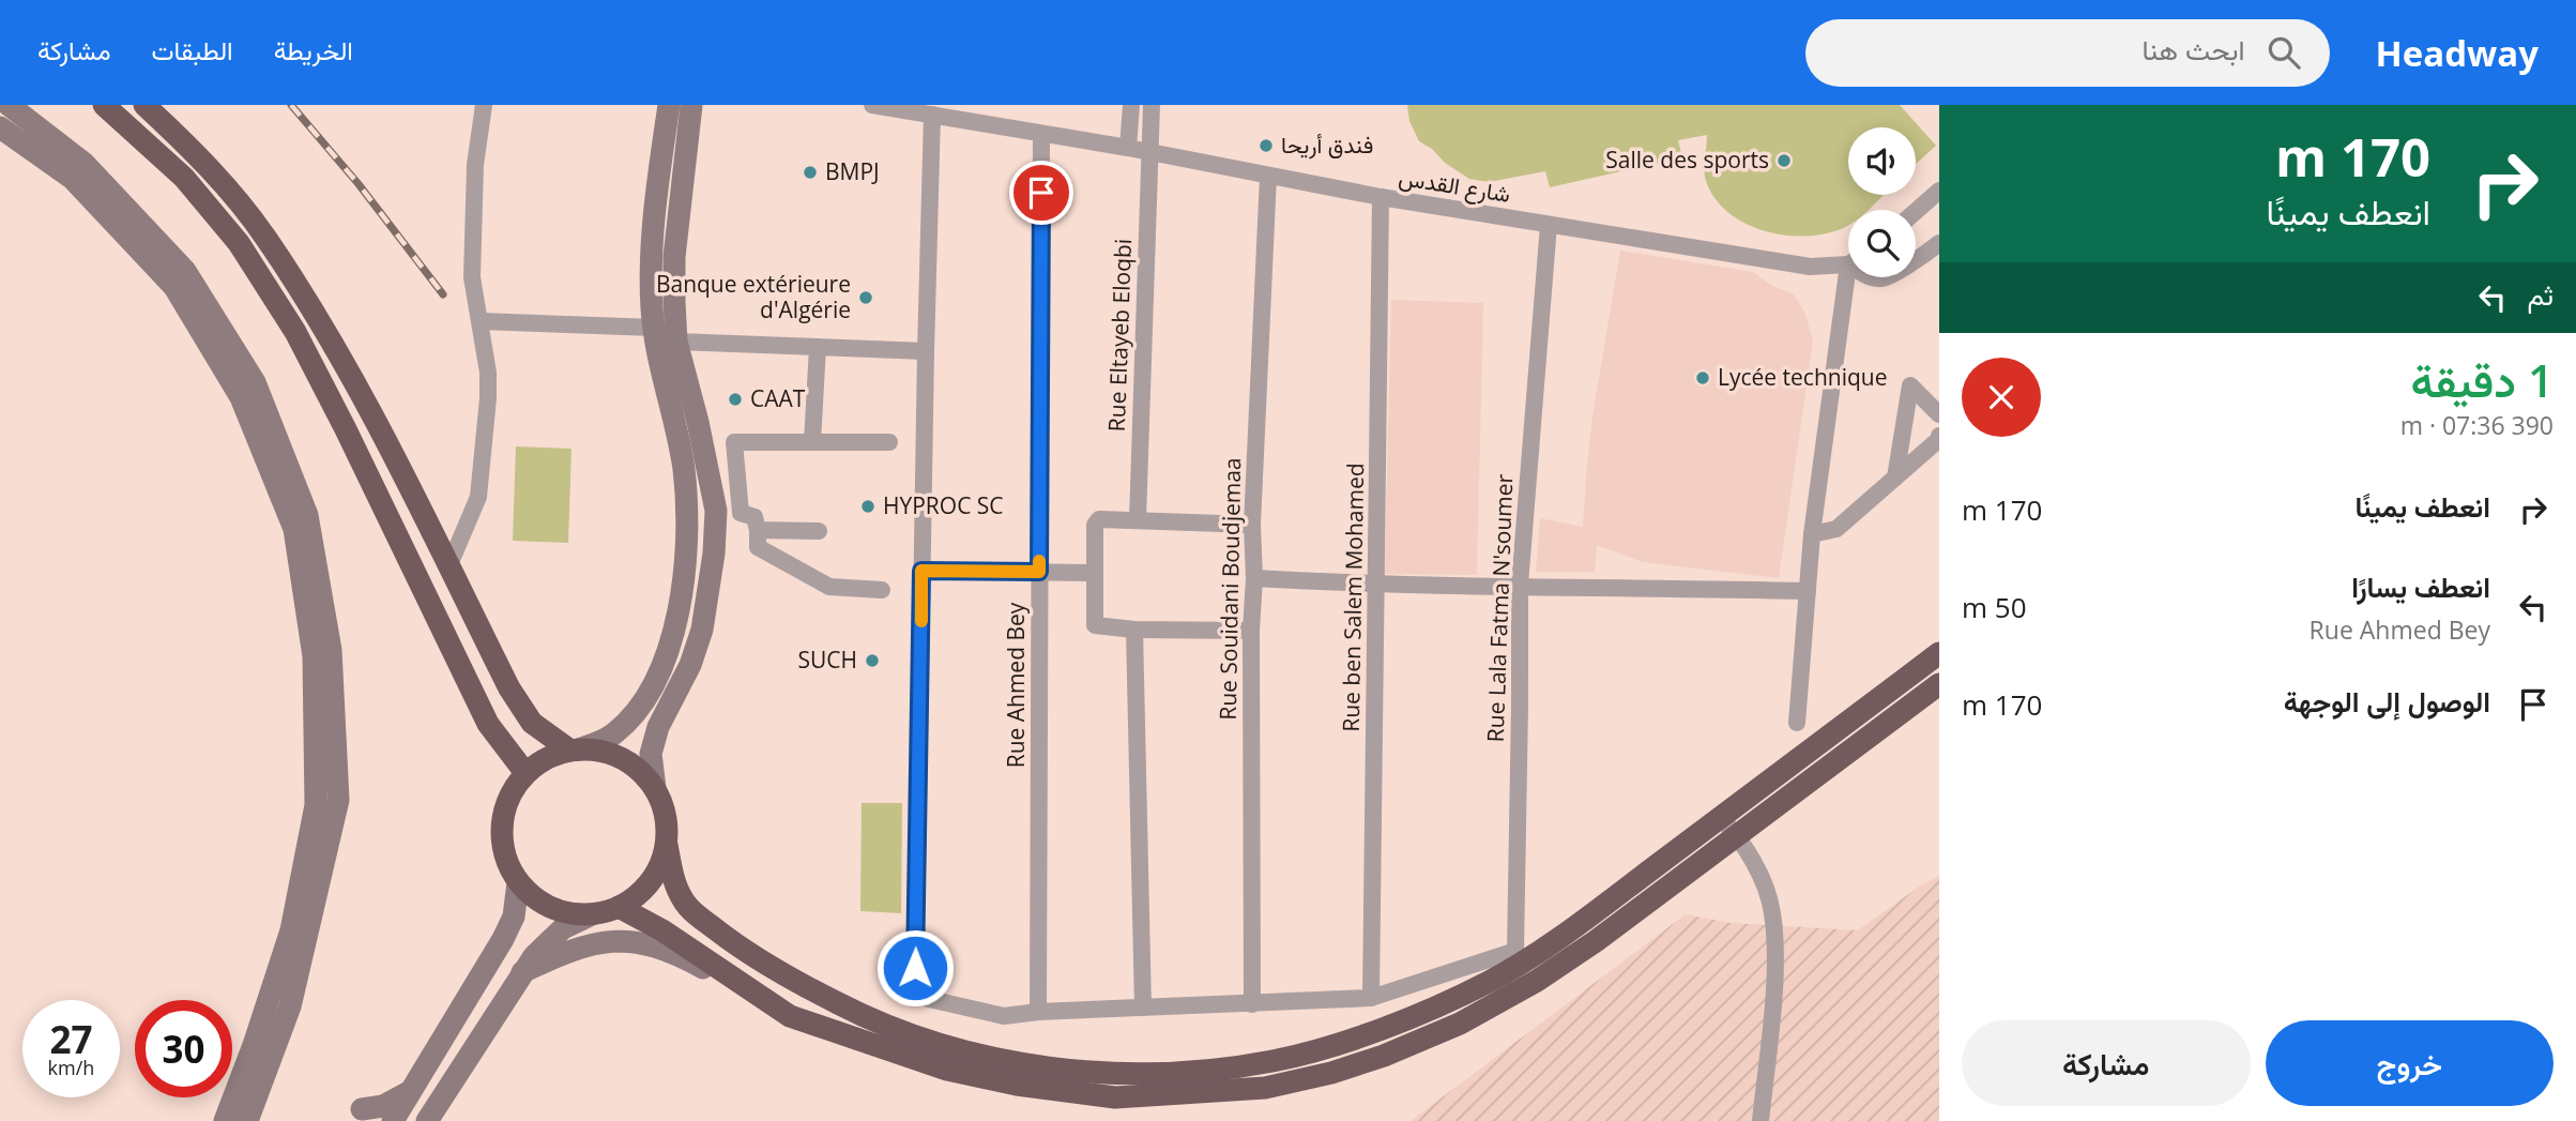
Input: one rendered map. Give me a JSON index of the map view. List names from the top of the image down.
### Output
{
  "streets": {
    "street": [
      "شارع القدس",
      "Rue Eltayeb Eloqbi",
      "Rue Souidani Boudjemaa",
      "Rue ben Salem Mohamed",
      "Rue Lala Fatma N'soumer",
      "Rue Ahmed Bey"
    ]
  },
  "crossings": [
    ["شارع القدس", "Rue Eltayeb Eloqbi"],
    ["شارع القدس", "Rue Souidani Boudjemaa"],
    ["شارع القدس", "Rue ben Salem Mohamed"],
    ["شارع القدس", "Rue Lala Fatma N'soumer"],
    ["شارع القدس", "Rue Ahmed Bey"],
    ["Rue ben Salem Mohamed", "Rue Lala Fatma N'soumer"]
  ],
  "places": [
    "فندق أريحا",
    "Salle des sports",
    "BMPJ",
    "Banque extérieure d'Algérie",
    "Lycée technique",
    "CAAT",
    "HYPROC SC",
    "SUCH"
  ],
  "page": {
    "header": "Headway",
    "search": "ابحث هنا",
    "nav": ["الخريطة", "الطبقات", "مشاركة"],
    "turn": ["170 m", "انعطف يمينًا"],
    "then": "ثم",
    "heading": ["1 دقيقة", "390 m · 07:36"],
    "list": [
      {
        "name": "انعطف يمينًا",
        "value": "170 m"
      },
      {
        "name": "انعطف يسارًا",
        "note": "Rue Ahmed Bey",
        "value": "50 m"
      },
      {
        "name": "الوصول إلى الوجهة",
        "value": "170 m"
      }
    ],
    "speed": "27 km/h",
    "limit": "30",
    "buttons": ["خروج", "مشاركة"]
  }
}
